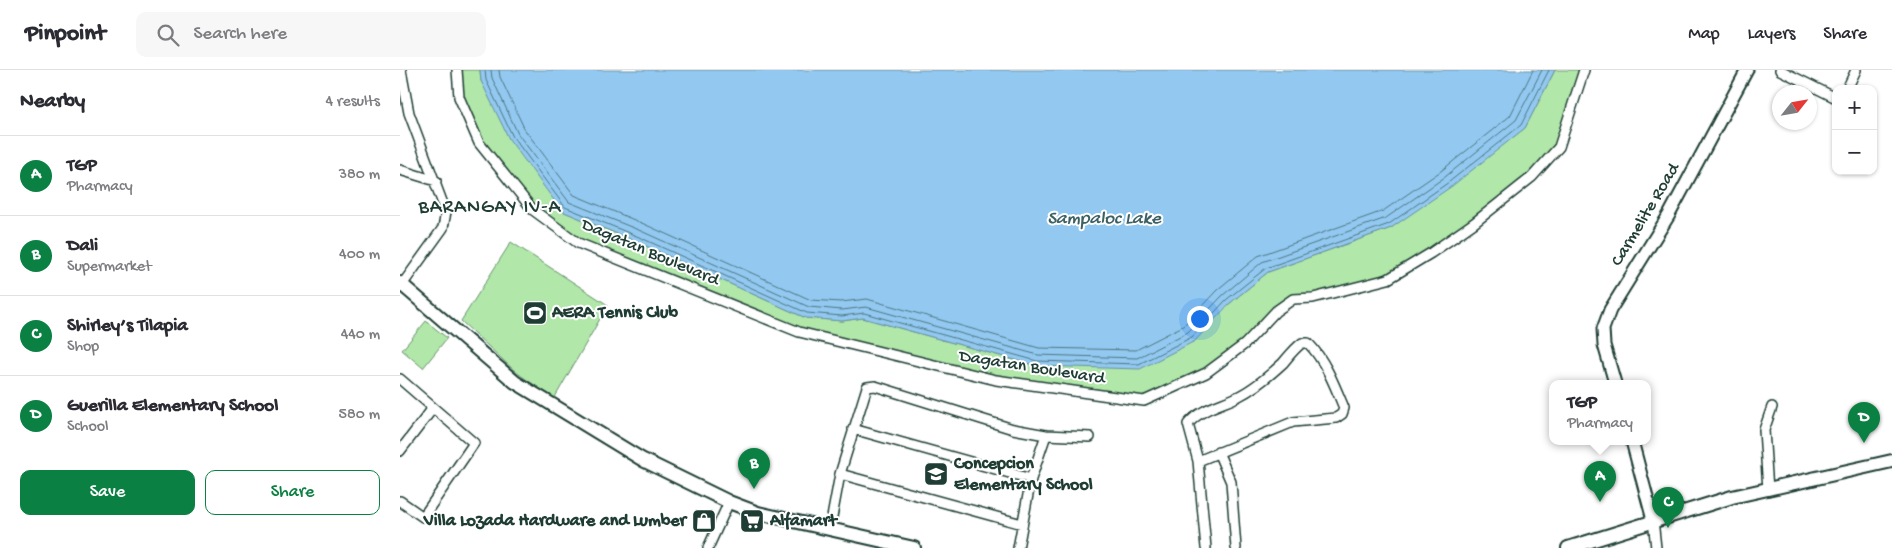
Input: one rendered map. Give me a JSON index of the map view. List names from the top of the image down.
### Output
{
  "streets": {
    "street": ["Carmelite Road", "Dagatan Boulevard"]
  },
  "districts": ["BARANGAY IV-A"],
  "water": ["Sampaloc Lake"],
  "places": {
    "sports": ["AERA Tennis Club"],
    "school or university": ["Concepcion Elementary School"],
    "shop": ["Villa Lozada Hardware and Lumber"],
    "supermarket": ["Alfamart"]
  },
  "north": "top right",
  "page": {
    "header": "Pinpoint",
    "search": "Search here",
    "nav": ["Map", "Layers", "Share"],
    "heading": ["Nearby", "4 results"],
    "map_buttons": ["+", "−"],
    "list": [
      {
        "mark": "A",
        "name": "TGP",
        "note": "Pharmacy",
        "value": "380 m"
      },
      {
        "mark": "B",
        "name": "Dali",
        "note": "Supermarket",
        "value": "400 m"
      },
      {
        "mark": "C",
        "name": "Shirley’s Tilapia",
        "note": "Shop",
        "value": "440 m"
      },
      {
        "mark": "D",
        "name": "Guerilla Elementary School",
        "note": "School",
        "value": "580 m"
      }
    ],
    "popup": ["TGP", "Pharmacy"],
    "pins": [
      "D",
      "B",
      "A",
      "C"
    ],
    "buttons": ["Save", "Share"]
  }
}
